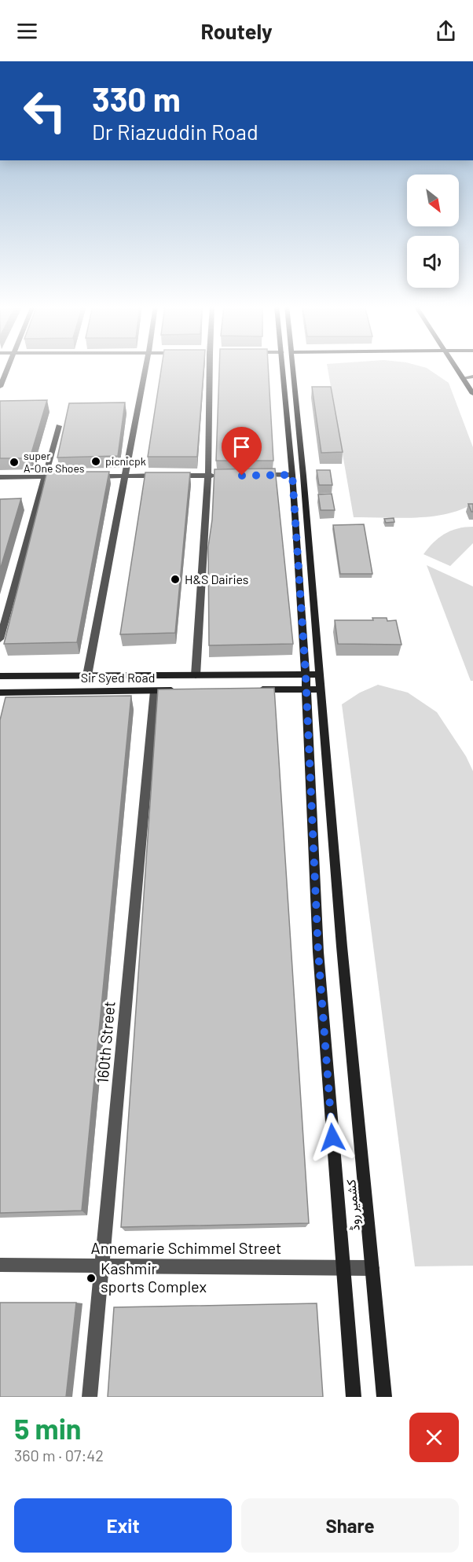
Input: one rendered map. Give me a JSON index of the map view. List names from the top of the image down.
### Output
{
  "streets": {
    "main road": ["Sir Syed Road", "کشمیر روڈ"],
    "street": ["160th Street", "Annemarie Schimmel Street"]
  },
  "crossings": [
    ["Sir Syed Road", "160th Street"],
    ["Sir Syed Road", "کشمیر روڈ"],
    ["160th Street", "Annemarie Schimmel Street"],
    ["کشمیر روڈ", "Annemarie Schimmel Street"]
  ],
  "places": [
    "picnicpk",
    "super A-One Shoes",
    "H&S Dairies",
    "Kashmir sports Complex"
  ],
  "north": "bottom right",
  "page": {
    "header": "Routely",
    "turn": ["330 m", "Dr Riazuddin Road"],
    "heading": ["5 min", "360 m · 07:42"],
    "buttons": ["Exit", "Share"]
  }
}
